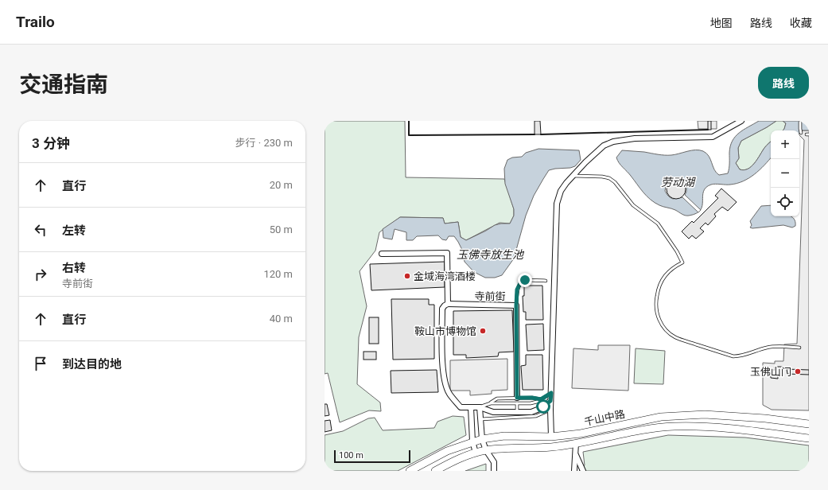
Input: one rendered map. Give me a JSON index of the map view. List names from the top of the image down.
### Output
{
  "streets": {
    "main road": ["千山中路"],
    "street": ["寺前街"]
  },
  "water": ["劳动湖", "玉佛寺放生池"],
  "places": ["金域海湾酒楼", "鞍山市博物馆", "玉佛山门"],
  "scale_bar": "100 m",
  "page": {
    "header": "Trailo",
    "nav": ["地图", "路线", "收藏"],
    "title": "交通指南",
    "buttons": "路线",
    "heading": ["3 分钟", "步行 · 230 m"],
    "map_buttons": ["+", "−"],
    "list": [
      ["直行", "20 m"],
      ["左转", "50 m"],
      ["右转", "寺前街", "120 m"],
      ["直行", "40 m"],
      "到达目的地"
    ],
    "scale": "100 m"
  }
}
